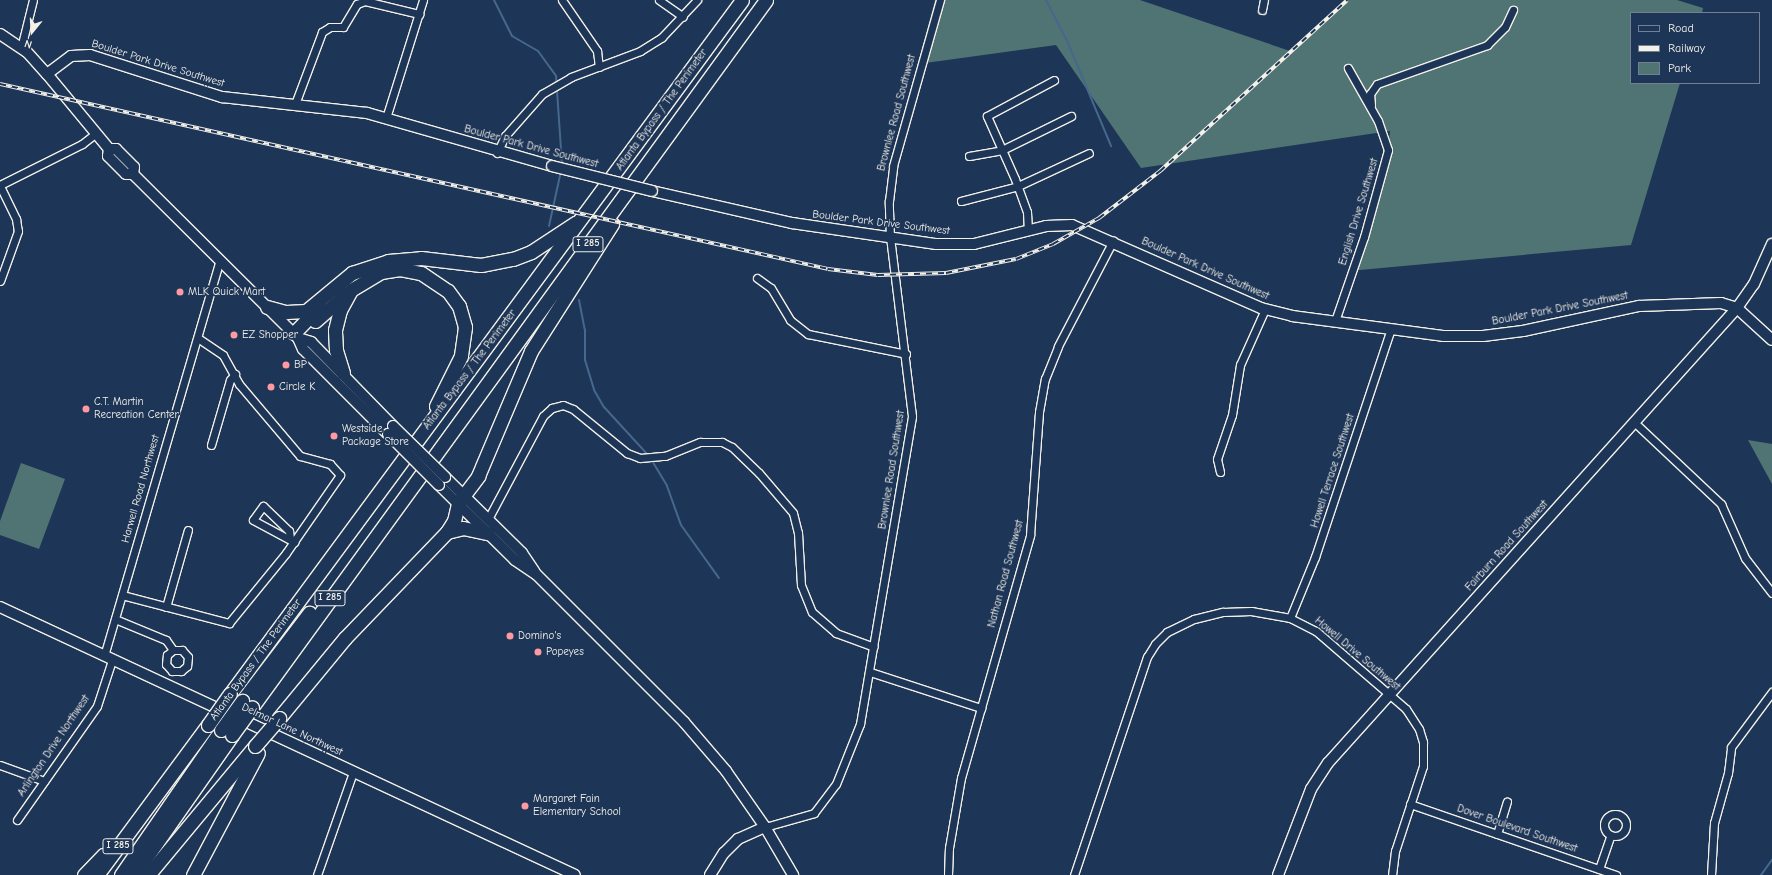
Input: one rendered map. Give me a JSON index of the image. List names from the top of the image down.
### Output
{
  "streets": {
    "highway": ["Atlanta Bypass / The Perimeter", "I 285"],
    "street": [
      "Boulder Park Drive Southwest",
      "Brownlee Road Southwest",
      "English Drive Southwest",
      "Howell Terrace Southwest",
      "Harwell Road Northwest",
      "Fairburn Road Southwest",
      "Nathan Road Southwest",
      "Howell Drive Southwest",
      "Delmar Lane Northwest",
      "Arlington Drive Northwest",
      "Dover Boulevard Southwest"
    ]
  },
  "crossings": [
    ["Boulder Park Drive Southwest", "Brownlee Road Southwest"],
    ["Boulder Park Drive Southwest", "English Drive Southwest"],
    ["Boulder Park Drive Southwest", "Howell Terrace Southwest"],
    ["Boulder Park Drive Southwest", "Fairburn Road Southwest"],
    ["Boulder Park Drive Southwest", "Nathan Road Southwest"],
    ["Howell Terrace Southwest", "Howell Drive Southwest"],
    ["Harwell Road Northwest", "Delmar Lane Northwest"],
    ["Harwell Road Northwest", "Arlington Drive Northwest"],
    ["Fairburn Road Southwest", "Howell Drive Southwest"],
    ["Howell Drive Southwest", "Dover Boulevard Southwest"],
    ["Delmar Lane Northwest", "Arlington Drive Northwest"]
  ],
  "places": [
    "MLK Quick Mart",
    "EZ Shopper",
    "BP",
    "Circle K",
    "C.T. Martin Recreation Center",
    "Westside Package Store",
    "Domino's",
    "Popeyes",
    "Margaret Fain Elementary School"
  ],
  "legend": ["Road", "Railway", "Park"],
  "north": "bottom"
}
